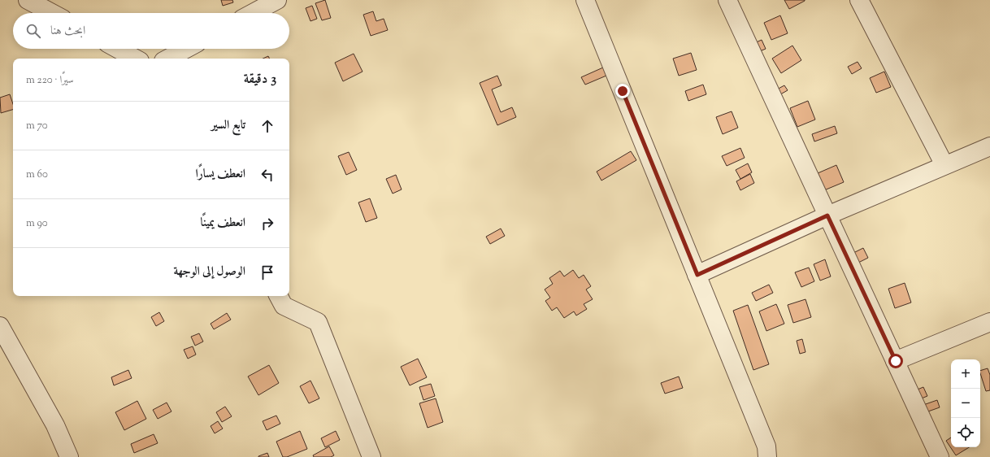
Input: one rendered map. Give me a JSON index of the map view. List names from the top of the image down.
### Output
{
  "page": {
    "search": "ابحث هنا",
    "heading": ["3 دقيقة", "سيرًا · 220 m"],
    "list": [
      ["تابع السير", "70 m"],
      ["انعطف يسارًا", "60 m"],
      ["انعطف يمينًا", "90 m"],
      "الوصول إلى الوجهة"
    ],
    "map_buttons": ["+", "−"]
  }
}
